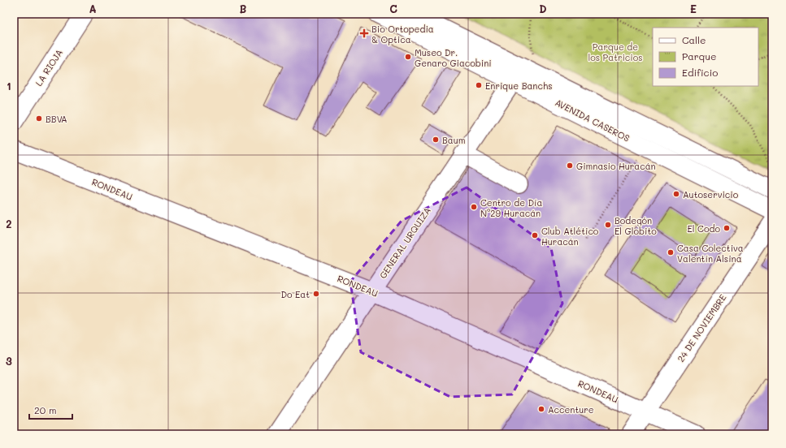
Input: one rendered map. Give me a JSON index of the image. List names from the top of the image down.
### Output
{
  "streets": {
    "street": [
      "LA RIOJA",
      "AVENIDA CASEROS",
      "RONDEAU",
      "GENERAL URQUIZA",
      "24 DE NOVIEMBRE"
    ]
  },
  "crossings": [
    ["AVENIDA CASEROS", "GENERAL URQUIZA"],
    ["RONDEAU", "GENERAL URQUIZA"],
    ["RONDEAU", "24 DE NOVIEMBRE"]
  ],
  "parks": ["Parque de los Patricios"],
  "places": {
    "health": ["Bio Ortopedia & Optica"],
    "other": [
      "Museo Dr. Genaro Giacobini",
      "Enrique Banchs",
      "BBVA",
      "Baum",
      "Gimnasio Huracán",
      "Autoservicio",
      "Centro de Día N°29 Huracán",
      "Bodegón El Globito",
      "El Codo",
      "Club Atlético Huracán",
      "Casa Colectiva Valentín Alsina",
      "Do Eat",
      "Accenture"
    ]
  },
  "legend": ["Calle", "Parque", "Edificio"],
  "scale_bar": "20 m",
  "grid": {
    "columns": [
      "A",
      "B",
      "C",
      "D",
      "E"
    ],
    "rows": ["1", "2", "3"]
  }
}
